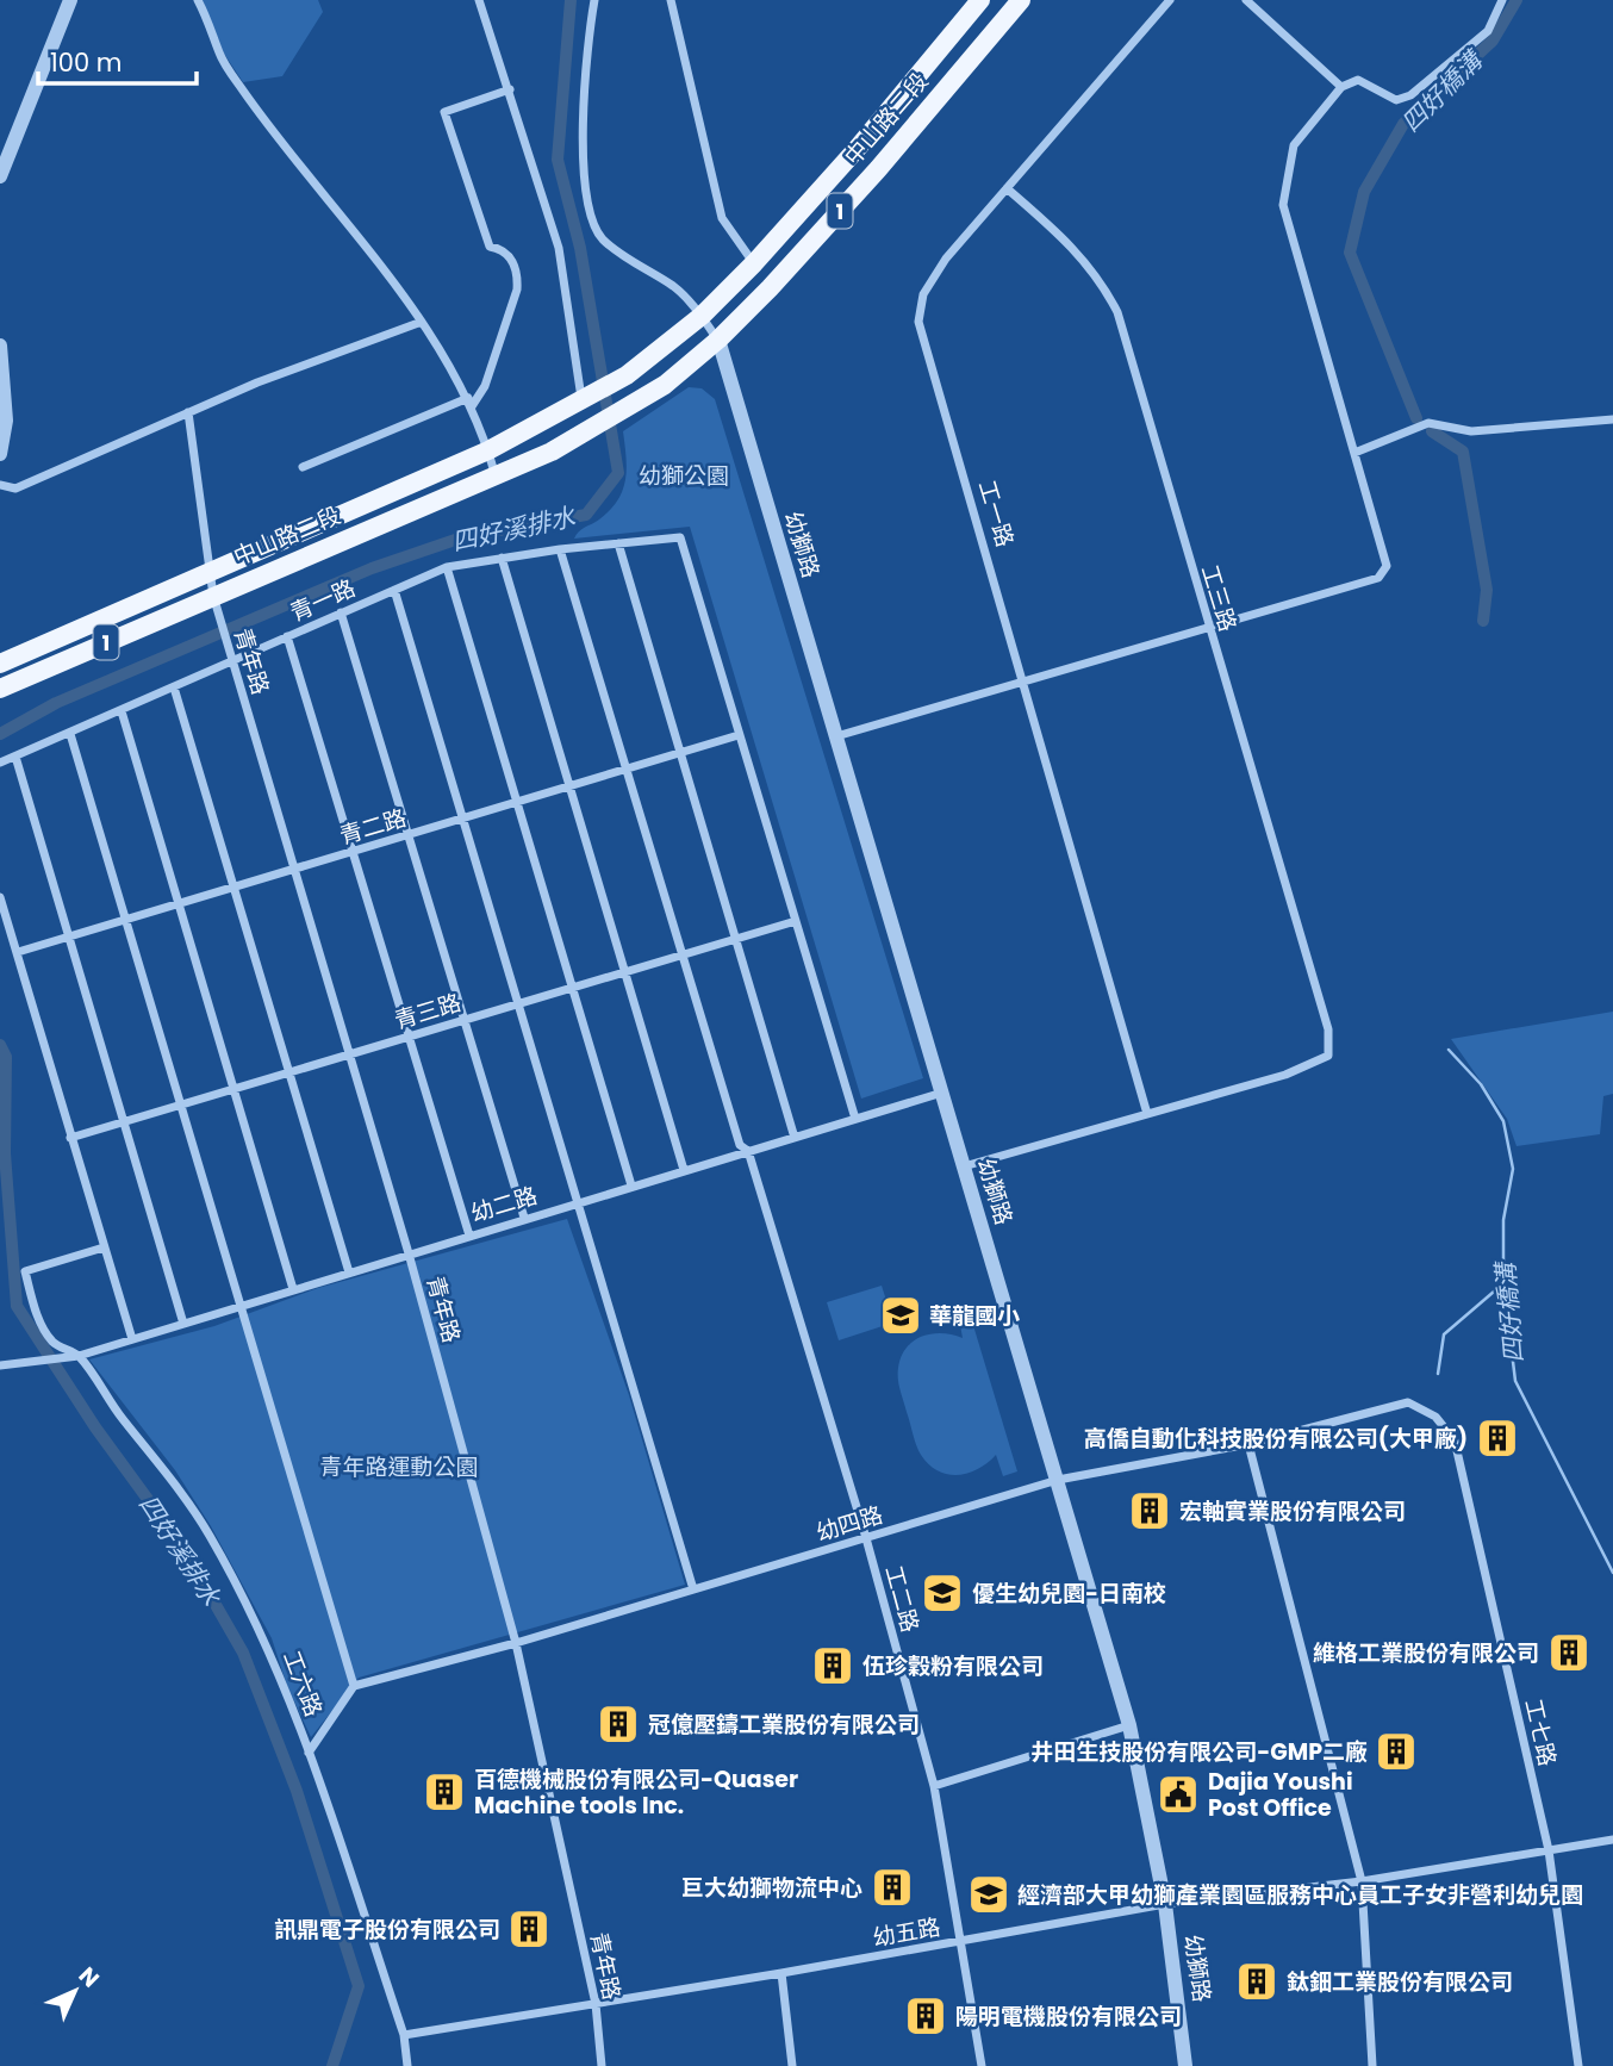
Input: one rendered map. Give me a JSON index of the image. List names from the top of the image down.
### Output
{
  "streets": {
    "main road": ["中山路二段", "1"],
    "street": [
      "工一路",
      "幼獅路",
      "工三路",
      "青一路",
      "青年路",
      "青二路",
      "青三路",
      "幼二路",
      "幼四路",
      "工二路",
      "工六路",
      "工七路",
      "幼五路"
    ]
  },
  "crossings": [
    ["中山路二段", "幼獅路"],
    ["中山路二段", "青年路"],
    ["工一路", "工三路"],
    ["幼獅路", "幼二路"],
    ["幼獅路", "幼四路"],
    ["幼獅路", "幼五路"],
    ["青一路", "青年路"],
    ["青一路", "青二路"],
    ["青一路", "工二路"],
    ["青年路", "青二路"],
    ["青年路", "青三路"],
    ["青年路", "幼二路"],
    ["青年路", "幼四路"],
    ["青年路", "幼五路"],
    ["青二路", "工二路"],
    ["青三路", "工二路"],
    ["幼二路", "工二路"],
    ["幼二路", "工六路"],
    ["幼四路", "工二路"],
    ["幼四路", "工七路"],
    ["工二路", "幼五路"],
    ["工六路", "幼五路"],
    ["工七路", "幼五路"]
  ],
  "water": ["四好橋溝", "四好溪排水"],
  "parks": ["幼獅公園", "青年路運動公園"],
  "places": {
    "school or university": ["華龍國小", "優生幼兒園-日南校", "經濟部大甲幼獅產業園區服務中心員工子女非營利幼兒園"],
    "building": [
      "高僑自動化科技股份有限公司(大甲廠)",
      "宏軸實業股份有限公司",
      "維格工業股份有限公司",
      "伍珍穀粉有限公司",
      "冠億壓鑄工業股份有限公司",
      "井田生技股份有限公司-GMP二廠",
      "百德機械股份有限公司-Quaser Machine tools Inc.",
      "巨大幼獅物流中心",
      "訊鼎電子股份有限公司",
      "鈦鈿工業股份有限公司",
      "陽明電機股份有限公司"
    ],
    "public building": ["Dajia Youshi Post Office"]
  },
  "scale_bar": "100 m",
  "north": "top right"
}
